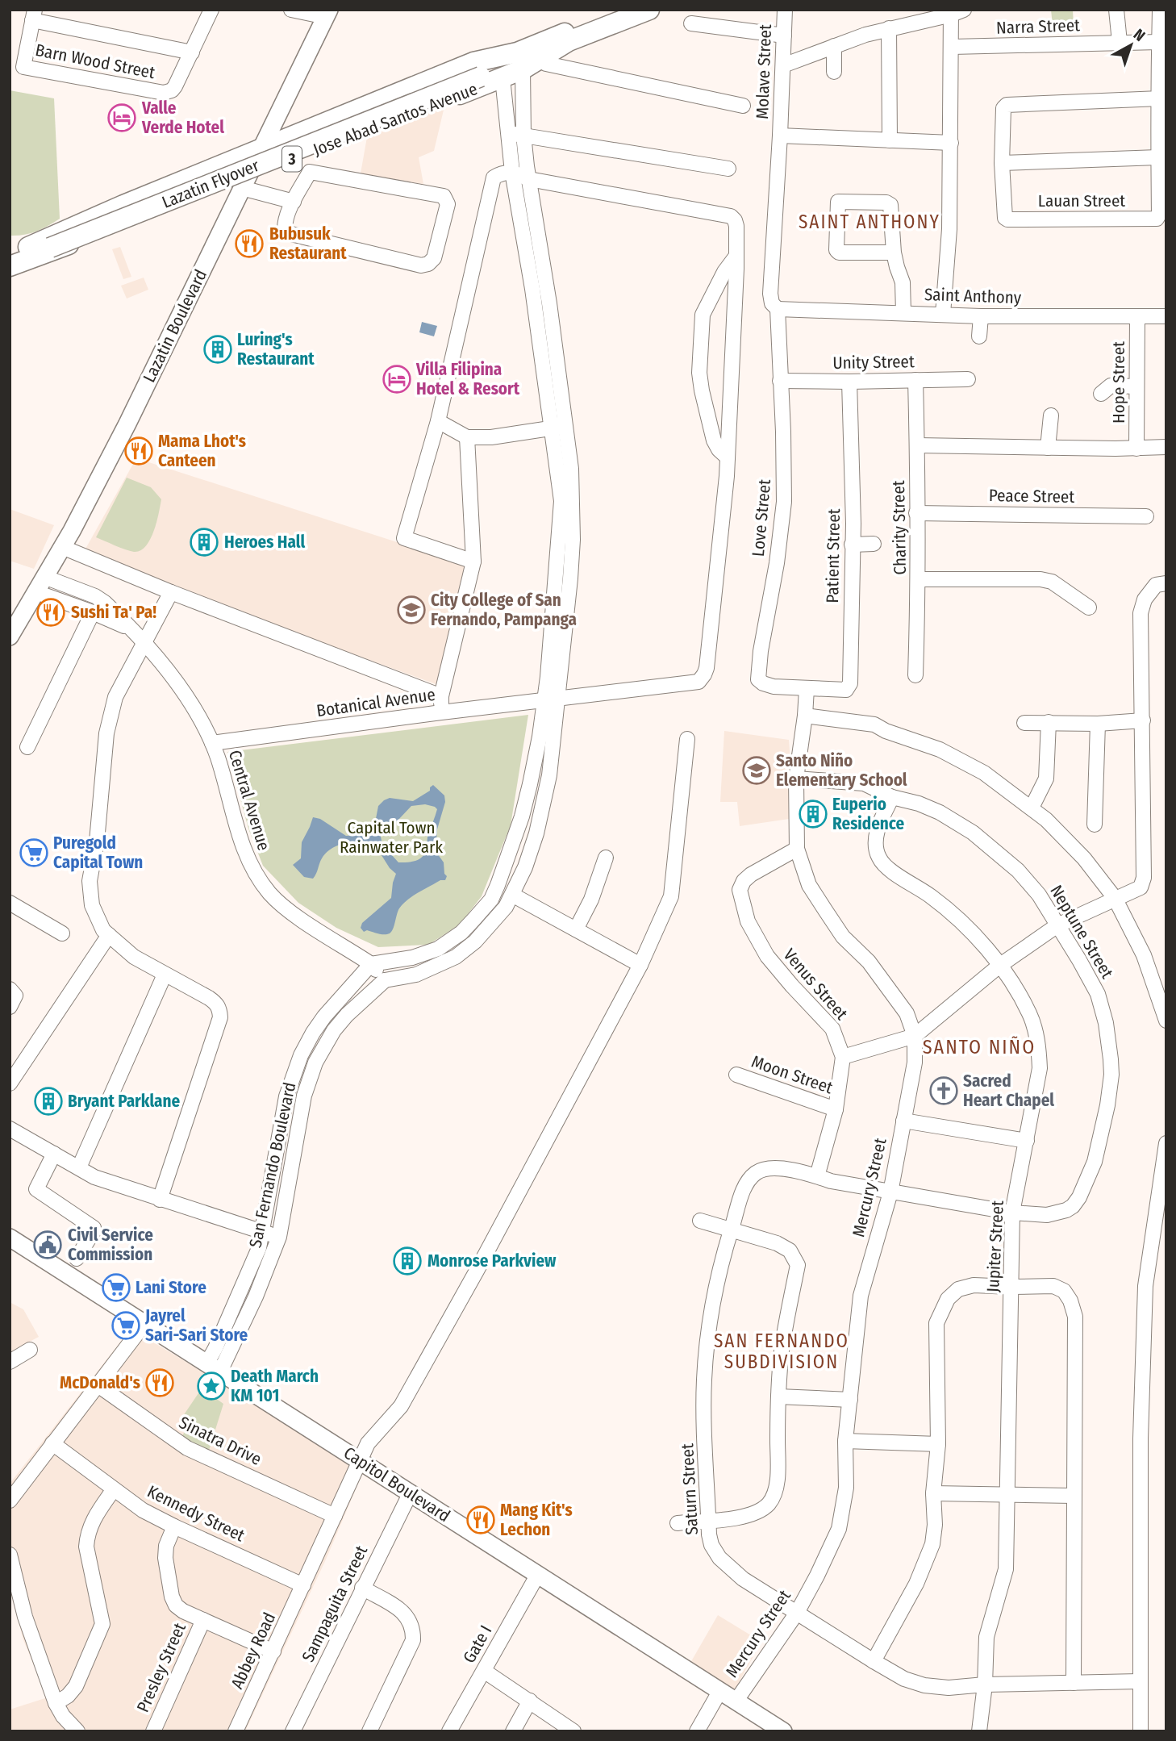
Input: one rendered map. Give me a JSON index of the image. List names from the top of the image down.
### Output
{
  "streets": {
    "highway": ["Jose Abad Santos Avenue", "3", "Lazatin Flyover"],
    "main road": ["Lazatin Boulevard", "Capitol Boulevard"],
    "street": [
      "Narra Street",
      "Barn Wood Street",
      "Molave Street",
      "Lauan Street",
      "Saint Anthony",
      "Unity Street",
      "Hope Street",
      "Peace Street",
      "Love Street",
      "Charity Street",
      "Patient Street",
      "Botanical Avenue",
      "Central Avenue",
      "Neptune Street",
      "Venus Street",
      "Moon Street",
      "San Fernando Boulevard",
      "Mercury Street",
      "Jupiter Street",
      "Sinatra Drive",
      "Saturn Street",
      "Kennedy Street",
      "Sampaguita Street",
      "Gate I",
      "Abbey Road",
      "Presley Street"
    ]
  },
  "crossings": [
    ["Molave Street", "Saint Anthony"],
    ["Molave Street", "Love Street"],
    ["Jose Abad Santos Avenue", "Lazatin Flyover"],
    ["Jose Abad Santos Avenue", "Lazatin Boulevard"],
    ["Saint Anthony", "Hope Street"],
    ["Saint Anthony", "Love Street"],
    ["Lazatin Boulevard", "Central Avenue"],
    ["Unity Street", "Love Street"],
    ["Unity Street", "Charity Street"],
    ["Unity Street", "Patient Street"],
    ["Peace Street", "Charity Street"],
    ["Love Street", "Patient Street"],
    ["Love Street", "Mercury Street"],
    ["Patient Street", "Mercury Street"],
    ["Botanical Avenue", "Central Avenue"],
    ["Central Avenue", "San Fernando Boulevard"],
    ["Neptune Street", "Mercury Street"],
    ["Neptune Street", "Jupiter Street"],
    ["Neptune Street", "Saturn Street"],
    ["Venus Street", "Moon Street"],
    ["Venus Street", "Mercury Street"],
    ["Venus Street", "Saturn Street"],
    ["San Fernando Boulevard", "Capitol Boulevard"],
    ["Mercury Street", "Capitol Boulevard"],
    ["Mercury Street", "Saturn Street"],
    ["Jupiter Street", "Saturn Street"],
    ["Sinatra Drive", "Abbey Road"],
    ["Capitol Boulevard", "Sampaguita Street"],
    ["Capitol Boulevard", "Gate I"],
    ["Capitol Boulevard", "Abbey Road"],
    ["Kennedy Street", "Abbey Road"]
  ],
  "districts": ["SAINT ANTHONY", "SANTO NIÑO", "SAN FERNANDO SUBDIVISION"],
  "parks": ["Capital Town Rainwater Park"],
  "places": {
    "hotel": ["Valle Verde Hotel", "Villa Filipina Hotel & Resort"],
    "restaurant": [
      "Bubusuk Restaurant",
      "Mama Lhot's Canteen",
      "Sushi Ta' Pa!",
      "McDonald's",
      "Mang Kit's Lechon"
    ],
    "building": [
      "Luring's Restaurant",
      "Heroes Hall",
      "Euperio Residence",
      "Bryant Parklane",
      "Monrose Parkview"
    ],
    "school or university": ["City College of San Fernando, Pampanga", "Santo Niño Elementary School"],
    "supermarket": ["Puregold Capital Town", "Lani Store", "Jayrel Sari-Sari Store"],
    "church": ["Sacred Heart Chapel"],
    "public building": ["Civil Service Commission"],
    "place": ["Death March KM 101"]
  },
  "north": "top right"
}
